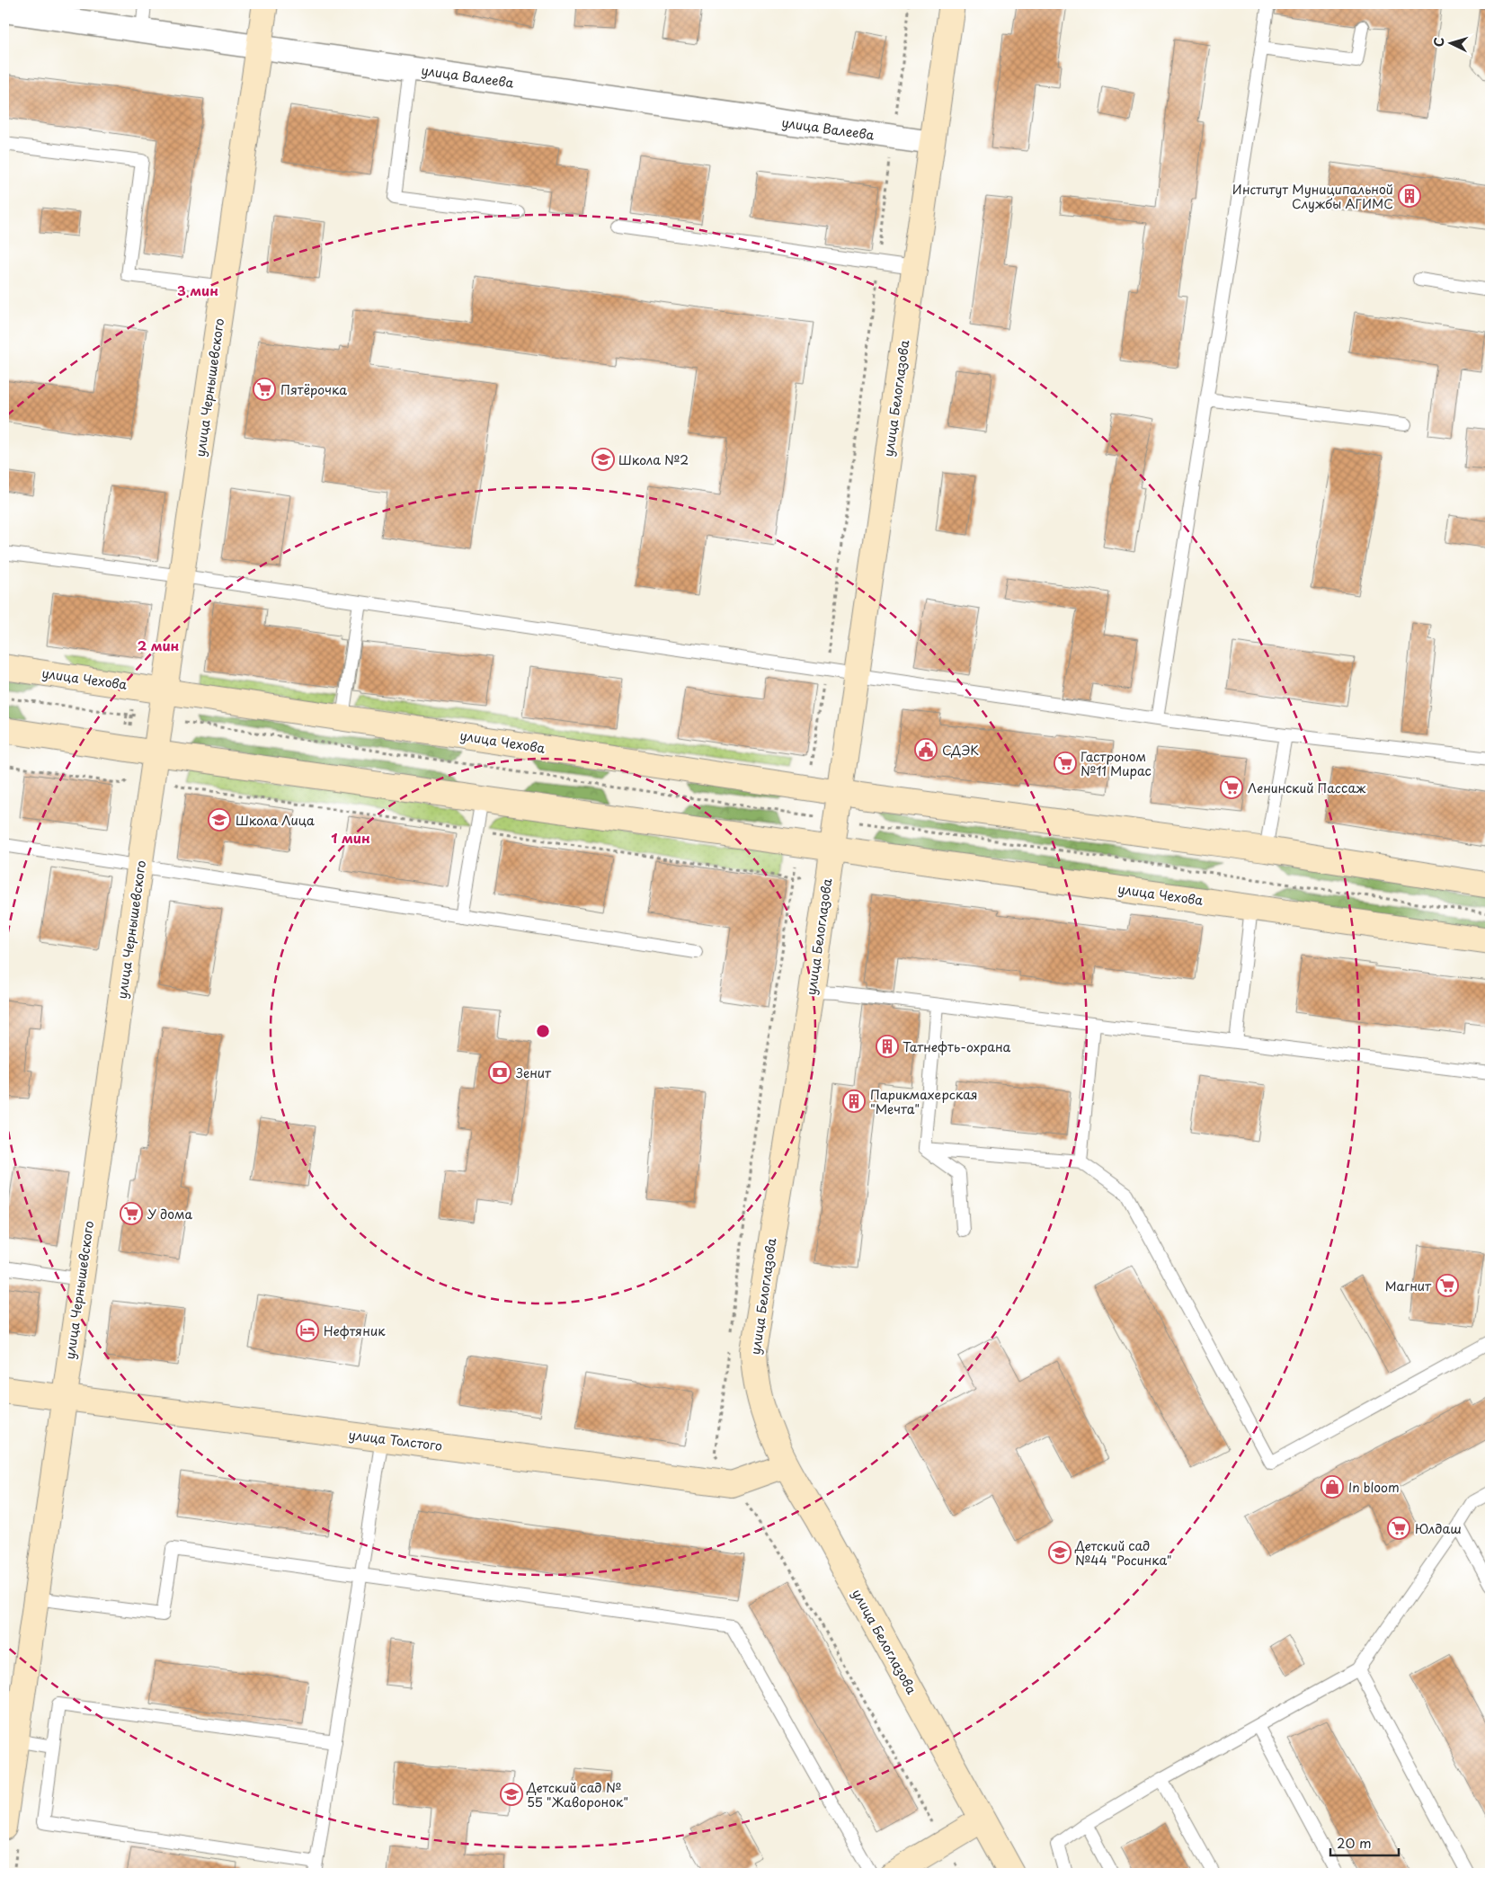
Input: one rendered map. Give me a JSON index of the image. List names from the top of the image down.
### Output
{
  "streets": {
    "street": [
      "улица Валеева",
      "улица Чернышевского",
      "улица Белоглазова",
      "улица Чехова",
      "улица Толстого"
    ]
  },
  "crossings": [
    ["улица Валеева", "улица Чернышевского"],
    ["улица Валеева", "улица Белоглазова"],
    ["улица Чернышевского", "улица Чехова"],
    ["улица Чернышевского", "улица Толстого"],
    ["улица Белоглазова", "улица Чехова"],
    ["улица Белоглазова", "улица Толстого"]
  ],
  "places": {
    "building": ["Институт Муниципальной Службы АГИМС", "Татнефть-охрана", "Парикмахерская \"Мечта\""],
    "supermarket": [
      "Пятёрочка",
      "Гастроном №11 Мирас",
      "Ленинский Пассаж",
      "У дома",
      "Магнит",
      "Юлдаш"
    ],
    "school or university": [
      "Школа №2",
      "Школа Лица",
      "Детский сад №44 \"Росинка\"",
      "Детский сад № 55 \"Жаворонок\""
    ],
    "public building": ["СДЭК"],
    "bank": ["Зенит"],
    "hotel": ["Нефтяник"],
    "shop": ["In bloom"]
  },
  "scale_bar": "20 m",
  "north": "left",
  "rings": ["3 мин", "2 мин", "1 мин"]
}
